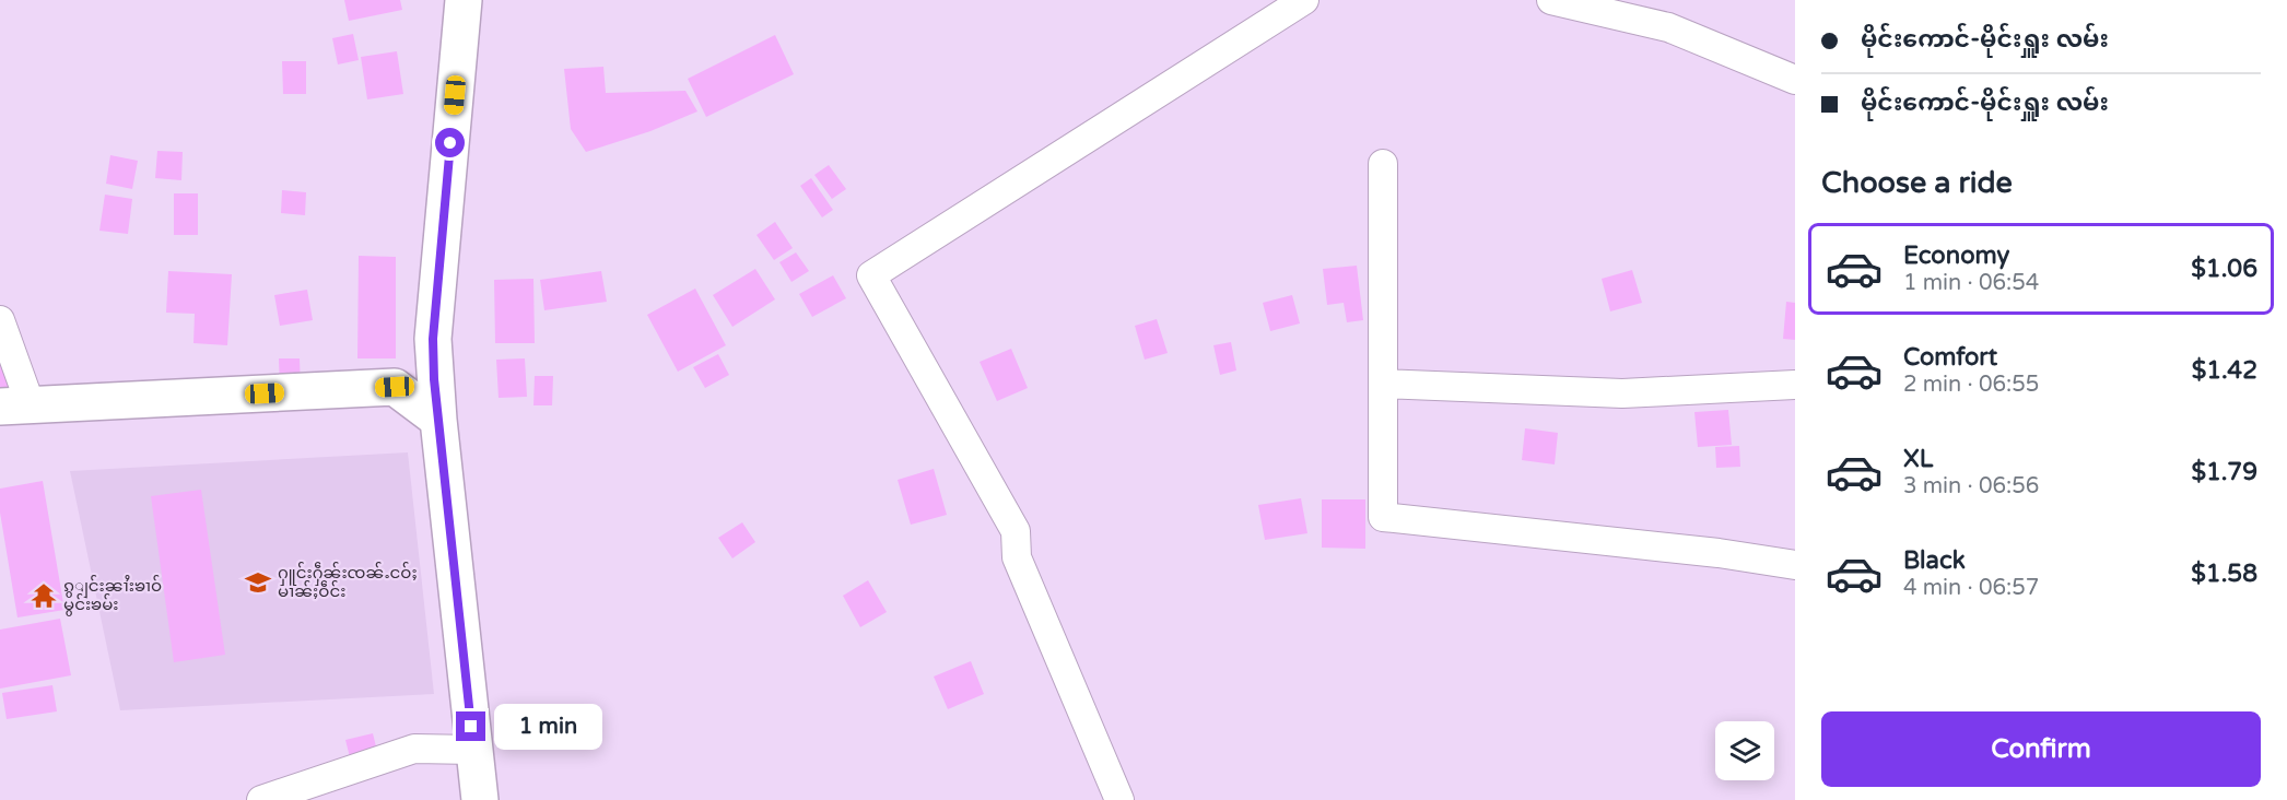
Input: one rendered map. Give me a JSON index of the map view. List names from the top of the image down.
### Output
{
  "places": {
    "school or university": ["ႁူင်းႁဵၼ်းၸၼ်ႉငဝ်ႈ မၢၼ်ႈဝဵင်း"],
    "temple": ["ၵွျင်းၼၢႆးၶၢဝ် မွင်းၶမ်း"]
  },
  "page": {
    "banner": ["မိုင်းကောင်-မိုင်းရှူး လမ်း", "မိုင်းကောင်-မိုင်းရှူး လမ်း"],
    "heading": "Choose a ride",
    "list": [
      {
        "name": "Economy",
        "note": "1 min · 06:54",
        "value": "$1.06"
      },
      {
        "name": "Comfort",
        "note": "2 min · 06:55",
        "value": "$1.42"
      },
      {
        "name": "XL",
        "note": "3 min · 06:56",
        "value": "$1.79"
      },
      {
        "name": "Black",
        "note": "4 min · 06:57",
        "value": "$1.58"
      }
    ],
    "buttons": "Confirm",
    "bubble": "1 min"
  }
}
